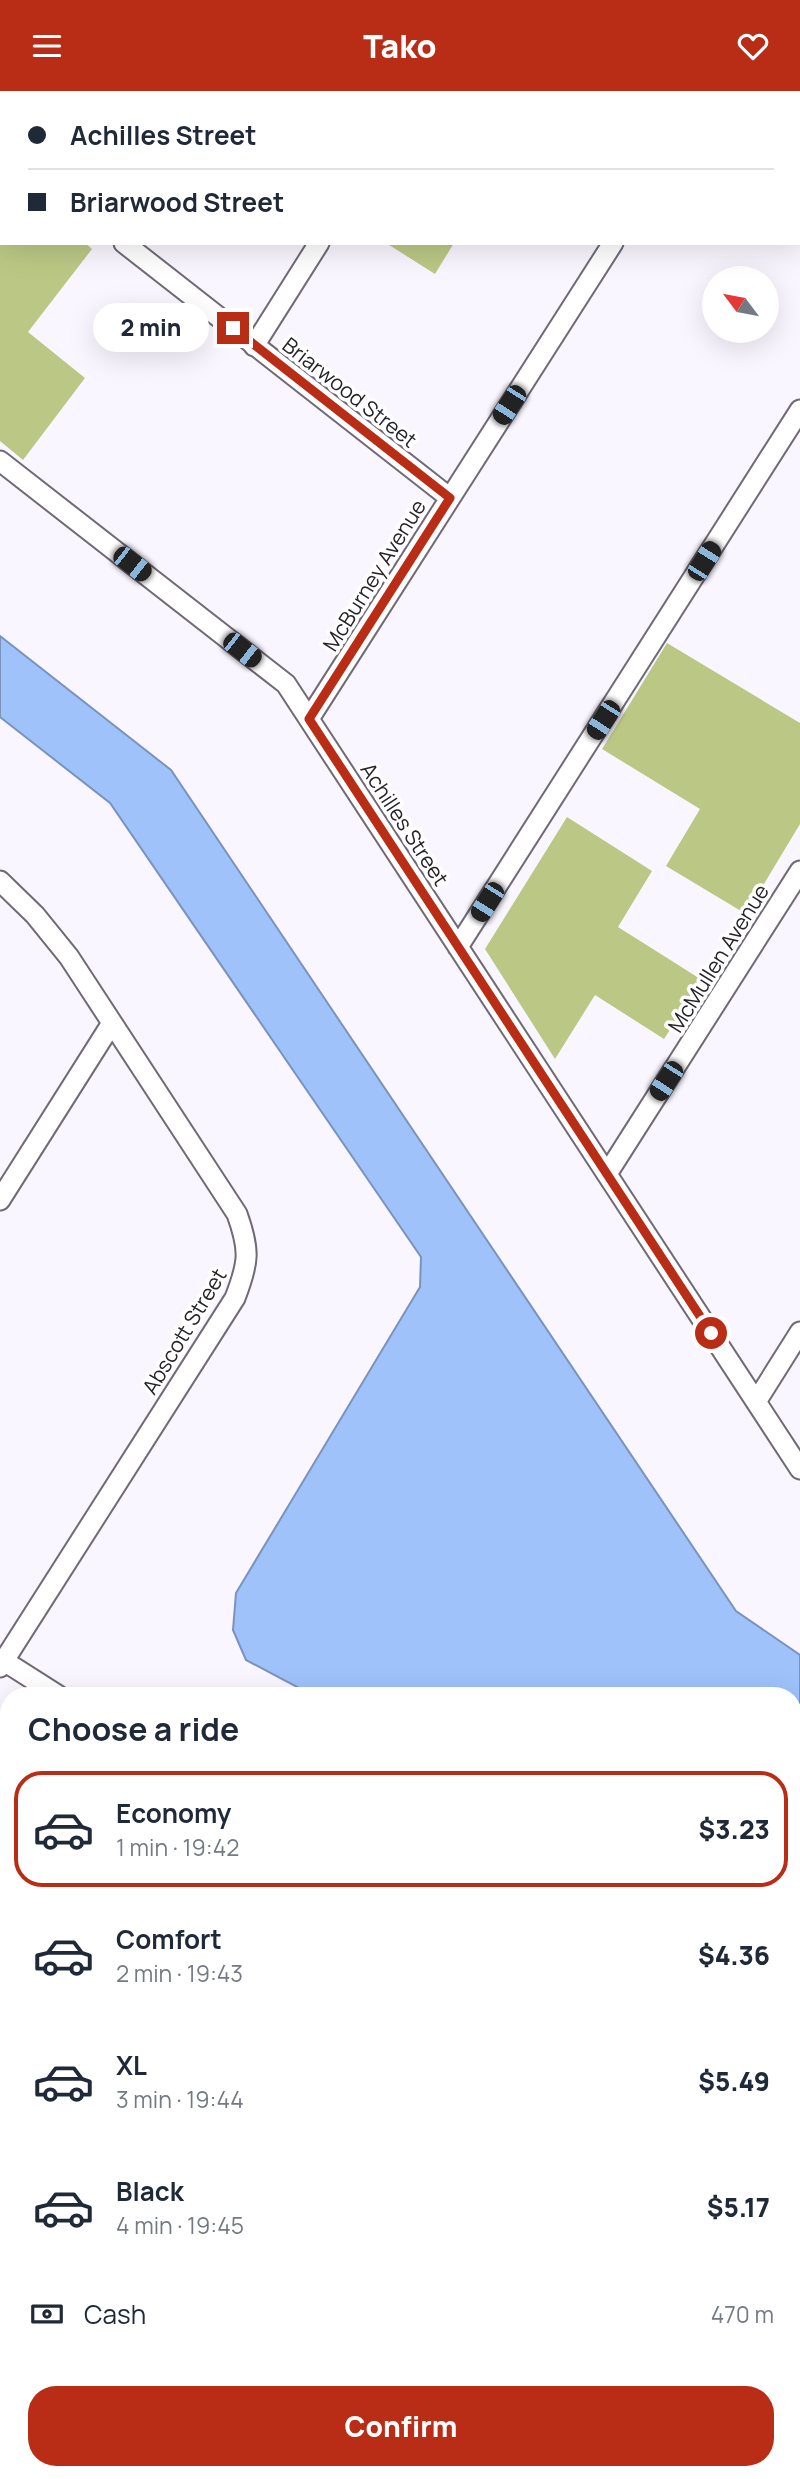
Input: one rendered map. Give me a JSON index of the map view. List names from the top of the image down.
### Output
{
  "streets": {
    "street": [
      "Briarwood Street",
      "McBurney Avenue",
      "Achilles Street",
      "McMullen Avenue",
      "Abscott Street"
    ]
  },
  "crossings": [
    ["Briarwood Street", "McBurney Avenue"],
    ["McBurney Avenue", "Achilles Street"],
    ["Achilles Street", "McMullen Avenue"]
  ],
  "north": "top left",
  "page": {
    "header": "Tako",
    "banner": ["Achilles Street", "Briarwood Street"],
    "bubble": "2 min",
    "heading": "Choose a ride",
    "list": [
      {
        "name": "Economy",
        "note": "1 min · 19:42",
        "value": "$3.23"
      },
      {
        "name": "Comfort",
        "note": "2 min · 19:43",
        "value": "$4.36"
      },
      {
        "name": "XL",
        "note": "3 min · 19:44",
        "value": "$5.49"
      },
      {
        "name": "Black",
        "note": "4 min · 19:45",
        "value": "$5.17"
      }
    ],
    "pay": ["Cash", "470 m"],
    "buttons": "Confirm"
  }
}
